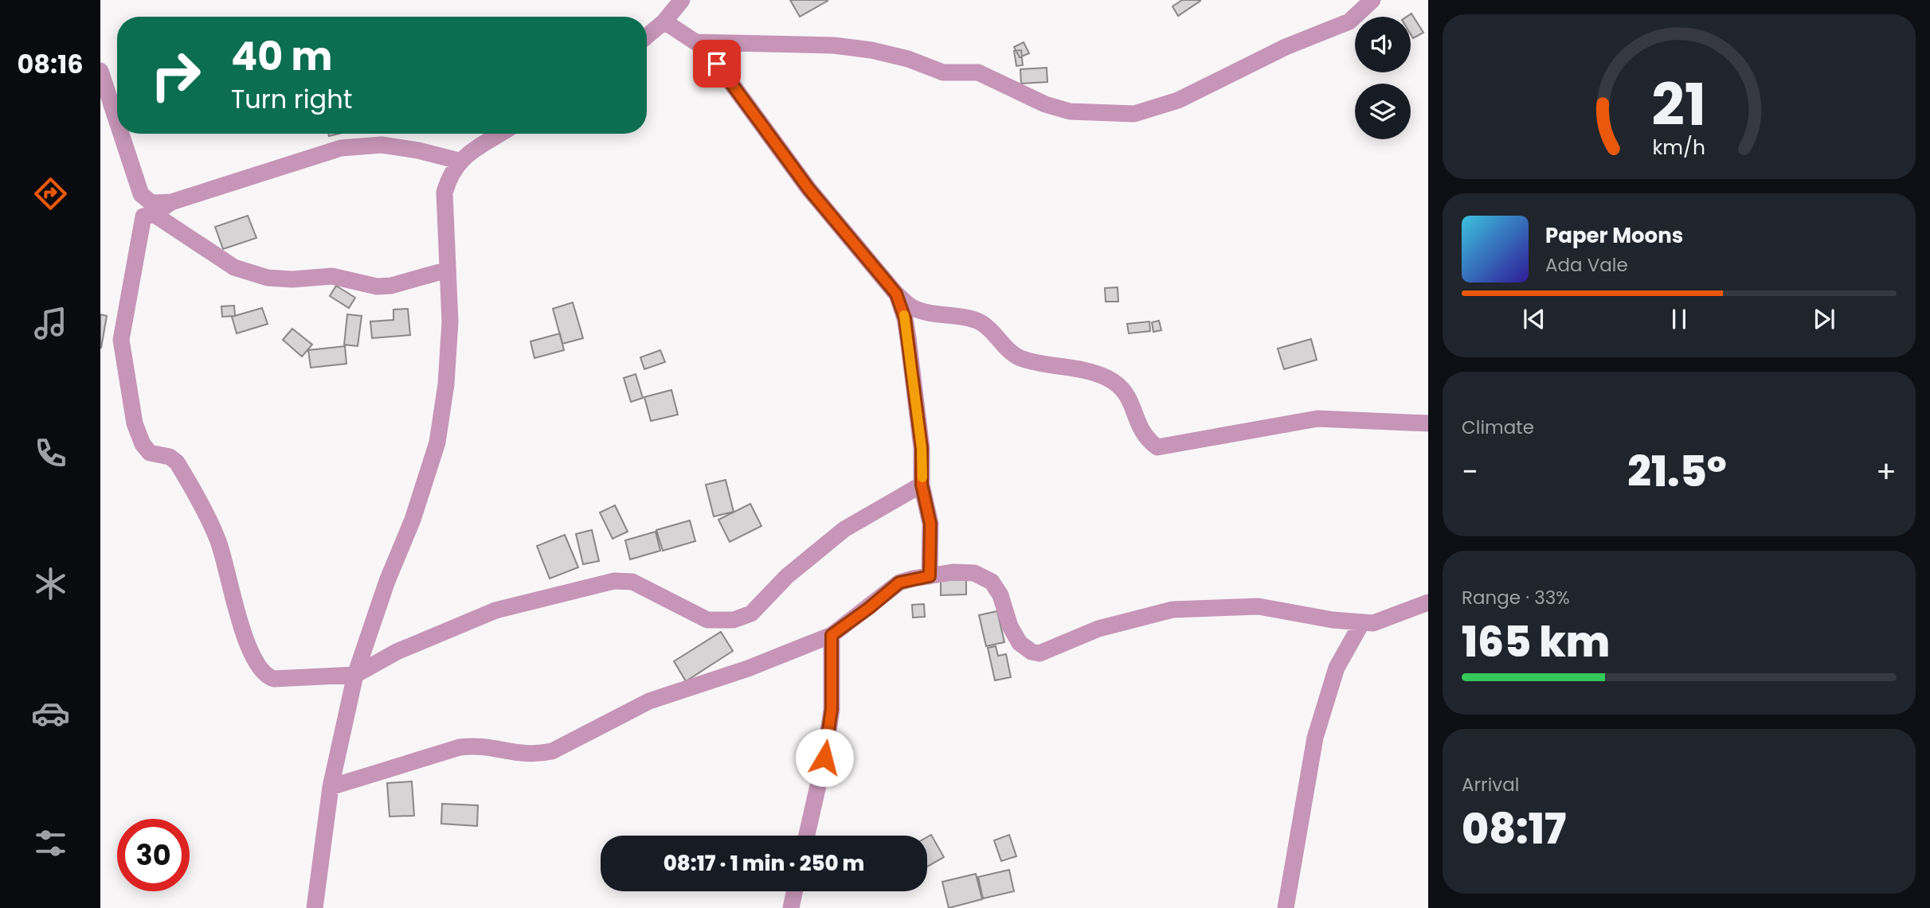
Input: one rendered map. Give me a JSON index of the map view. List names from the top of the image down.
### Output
{
  "page": {
    "tabs": "08:16",
    "turn": ["40 m", "Turn right"],
    "song": ["Paper Moons", "Ada Vale"],
    "tile": [
      "Climate",
      ["Range · 33%", "165 km"],
      ["Arrival", "08:17"]
    ],
    "heat": ["−", "21.5°", "+"],
    "limit": "30",
    "trip": "08:17 · 1 min · 250 m",
    "gauge": ["21", "km/h"]
  }
}
